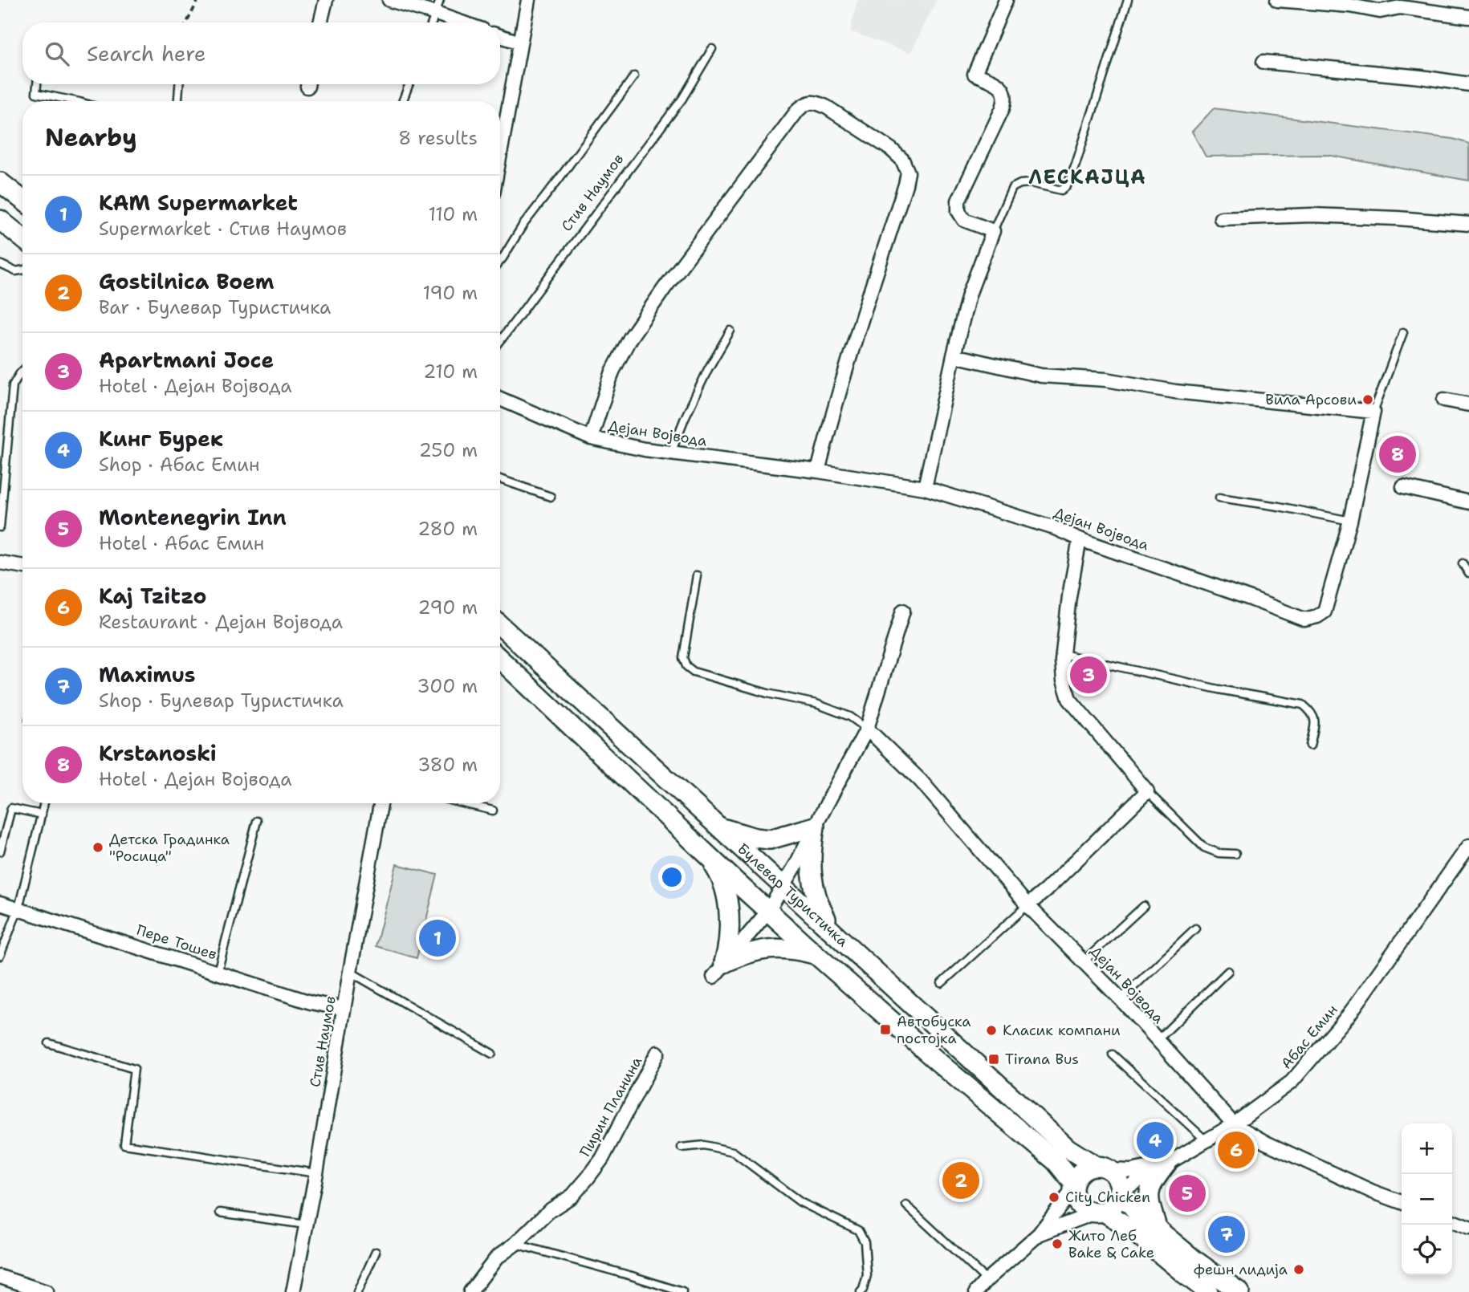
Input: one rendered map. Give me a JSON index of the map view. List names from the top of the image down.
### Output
{
  "streets": {
    "main road": ["Булевар Туристичка"],
    "street": [
      "Стив Наумов",
      "Дејан Војвода",
      "Пере Тошев",
      "Абас Емин",
      "Пирин Планина"
    ]
  },
  "crossings": [
    ["Стив Наумов", "Пере Тошев"],
    ["Дејан Војвода", "Абас Емин"],
    ["Булевар Туристичка", "Абас Емин"]
  ],
  "districts": ["ЛЕСКАЈЦА"],
  "places": {
    "other": [
      "Вила Арсови",
      "Детска Градинка \"Росица\"",
      "Класик компани",
      "City Chicken",
      "Жито Леб Bake & Cake",
      "фешн лидија"
    ],
    "transit": ["Автобуска постојка", "Tirana Bus"]
  },
  "page": {
    "search": "Search here",
    "heading": ["Nearby", "8 results"],
    "list": [
      {
        "mark": "1",
        "name": "KAM Supermarket",
        "note": "Supermarket · Стив Наумов",
        "value": "110 m"
      },
      {
        "mark": "2",
        "name": "Gostilnica Boem",
        "note": "Bar · Булевар Туристичка",
        "value": "190 m"
      },
      {
        "mark": "3",
        "name": "Apartmani Joce",
        "note": "Hotel · Дејан Војвода",
        "value": "210 m"
      },
      {
        "mark": "4",
        "name": "Кинг Бурек",
        "note": "Shop · Абас Емин",
        "value": "250 m"
      },
      {
        "mark": "5",
        "name": "Montenegrin Inn",
        "note": "Hotel · Абас Емин",
        "value": "280 m"
      },
      {
        "mark": "6",
        "name": "Kaj Tzitzo",
        "note": "Restaurant · Дејан Војвода",
        "value": "290 m"
      },
      {
        "mark": "7",
        "name": "Maximus",
        "note": "Shop · Булевар Туристичка",
        "value": "300 m"
      },
      {
        "mark": "8",
        "name": "Krstanoski",
        "note": "Hotel · Дејан Војвода",
        "value": "380 m"
      }
    ],
    "pins": [
      "8",
      "3",
      "1",
      "4",
      "6",
      "2",
      "5",
      "7"
    ],
    "map_buttons": ["+", "−"]
  }
}
